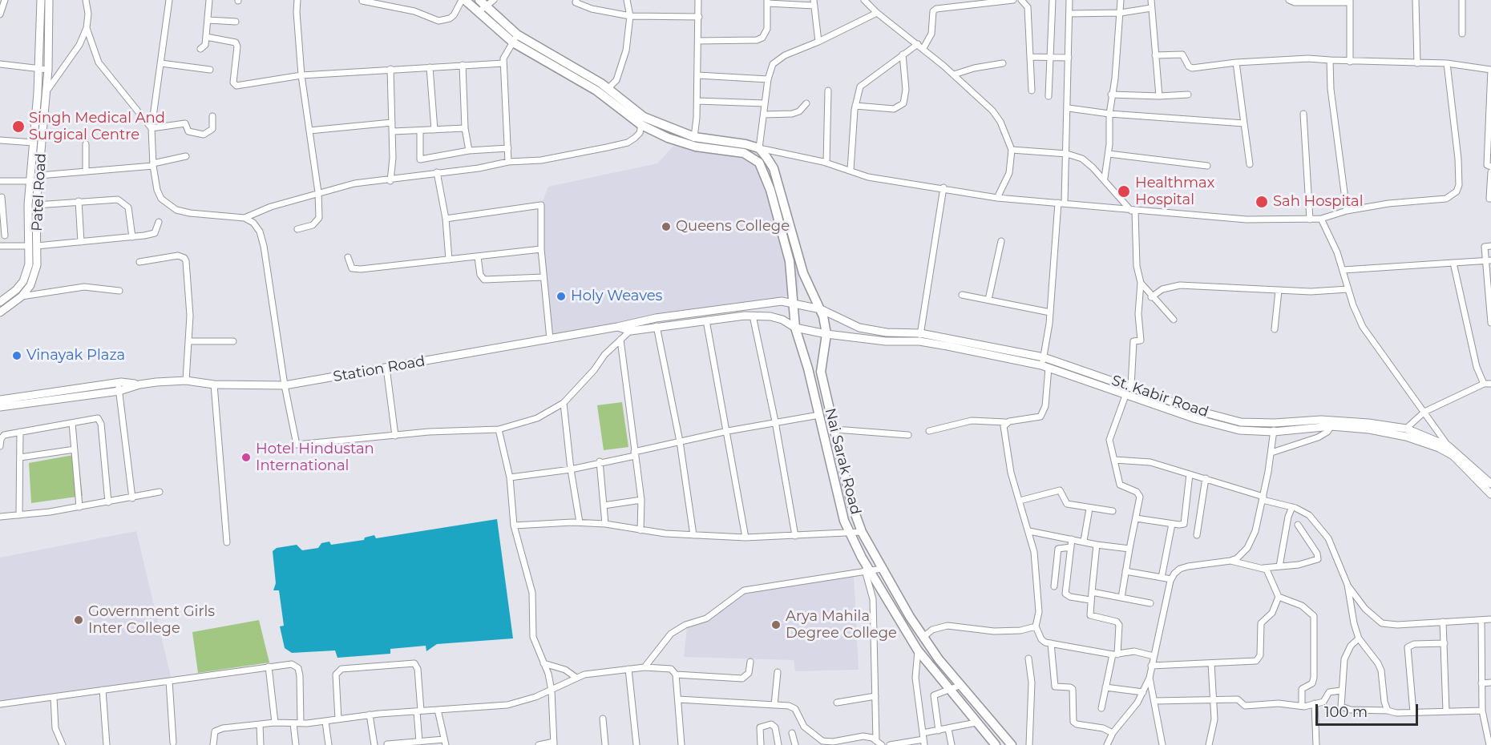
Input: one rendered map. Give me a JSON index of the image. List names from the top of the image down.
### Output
{
  "streets": {
    "main road": ["Nai Sarak Road"],
    "street": ["Patel Road", "Station Road", "St. Kabir Road"]
  },
  "crossings": [
    ["Station Road", "St. Kabir Road"],
    ["Station Road", "Nai Sarak Road"],
    ["St. Kabir Road", "Nai Sarak Road"]
  ],
  "places": [
    "Singh Medical And Surgical Centre",
    "Healthmax Hospital",
    "Sah Hospital",
    "Queens College",
    "Holy Weaves",
    "Vinayak Plaza",
    "Hotel Hindustan International",
    "Government Girls Inter College",
    "Arya Mahila Degree College"
  ],
  "scale_bar": "100 m"
}
